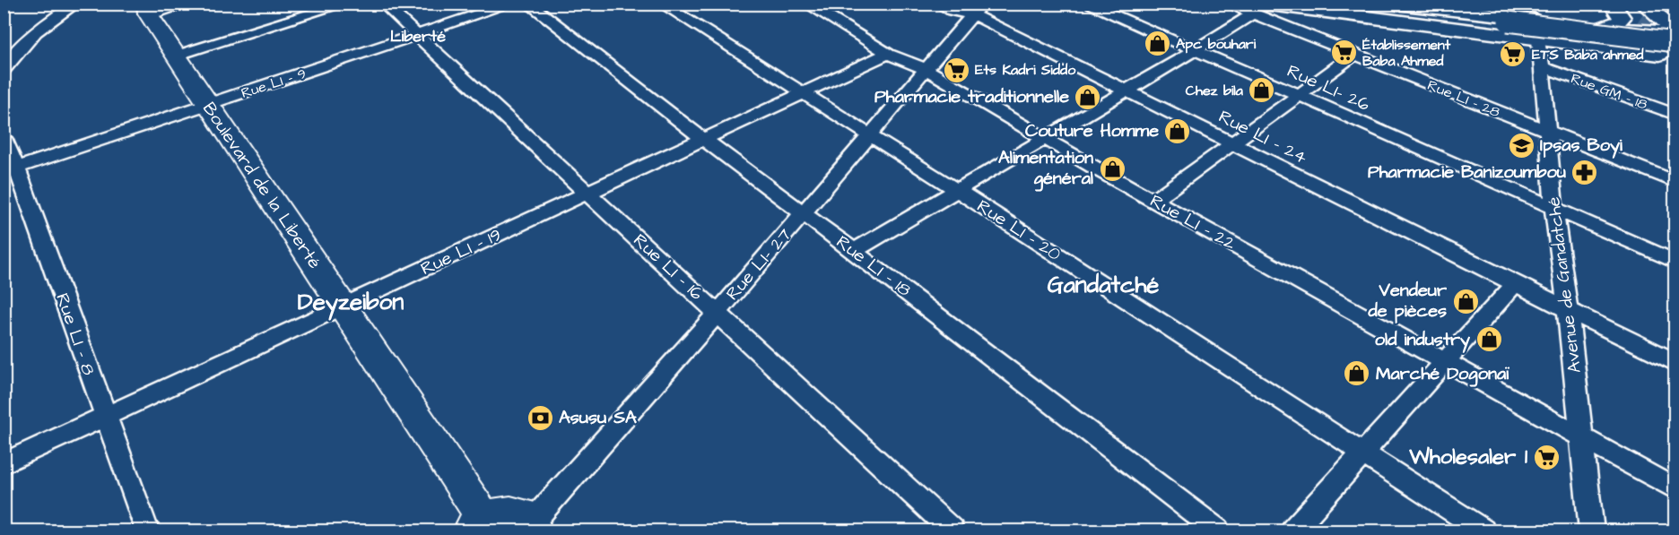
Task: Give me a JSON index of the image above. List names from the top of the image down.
{
  "streets": {
    "highway": ["Boulevard de la Liberté"],
    "street": [
      "Rue LI - 9",
      "Rue LI- 26",
      "Rue GM - 18",
      "Rue LI - 28",
      "Rue LI - 24",
      "Rue LI - 22",
      "Rue LI - 20",
      "Rue LI - 19",
      "Rue LI- 27",
      "Rue LI - 18",
      "Rue LI - 16",
      "Avenue de Gandatché",
      "Rue LI - 8"
    ]
  },
  "crossings": [
    ["Rue LI - 9", "Boulevard de la Liberté"],
    ["Rue LI - 9", "Rue LI - 16"],
    ["Rue LI - 9", "Rue LI - 8"],
    ["Rue LI- 26", "Avenue de Gandatché"],
    ["Rue GM - 18", "Avenue de Gandatché"],
    ["Rue LI - 28", "Avenue de Gandatché"],
    ["Rue LI - 24", "Rue LI- 27"],
    ["Rue LI - 24", "Avenue de Gandatché"],
    ["Boulevard de la Liberté", "Rue LI - 19"],
    ["Rue LI - 22", "Rue LI - 19"],
    ["Rue LI - 22", "Rue LI- 27"],
    ["Rue LI - 22", "Avenue de Gandatché"],
    ["Rue LI - 20", "Rue LI - 19"],
    ["Rue LI - 20", "Rue LI- 27"],
    ["Rue LI - 19", "Rue LI - 18"],
    ["Rue LI - 19", "Rue LI - 16"],
    ["Rue LI - 19", "Rue LI - 8"],
    ["Rue LI- 27", "Rue LI - 18"],
    ["Rue LI- 27", "Rue LI - 16"]
  ],
  "districts": ["Liberté", "Gandatché", "Deyzeibon"],
  "places": {
    "shop": [
      "Apc bouhari",
      "Chez bila",
      "Pharmacie traditionnelle",
      "Couture Homme",
      "Alimentation général",
      "Vendeur de pièces",
      "old industry",
      "Marché Dogonaï"
    ],
    "supermarket": [
      "Établissement Baba Ahmed",
      "ETS Baba ahmed",
      "Ets Kadri Siddo",
      "Wholesaler 1"
    ],
    "school or university": ["Ipsas Boyi"],
    "pharmacy": ["Pharmacie Banizoumbou"],
    "bank": ["Asusu SA"]
  }
}
